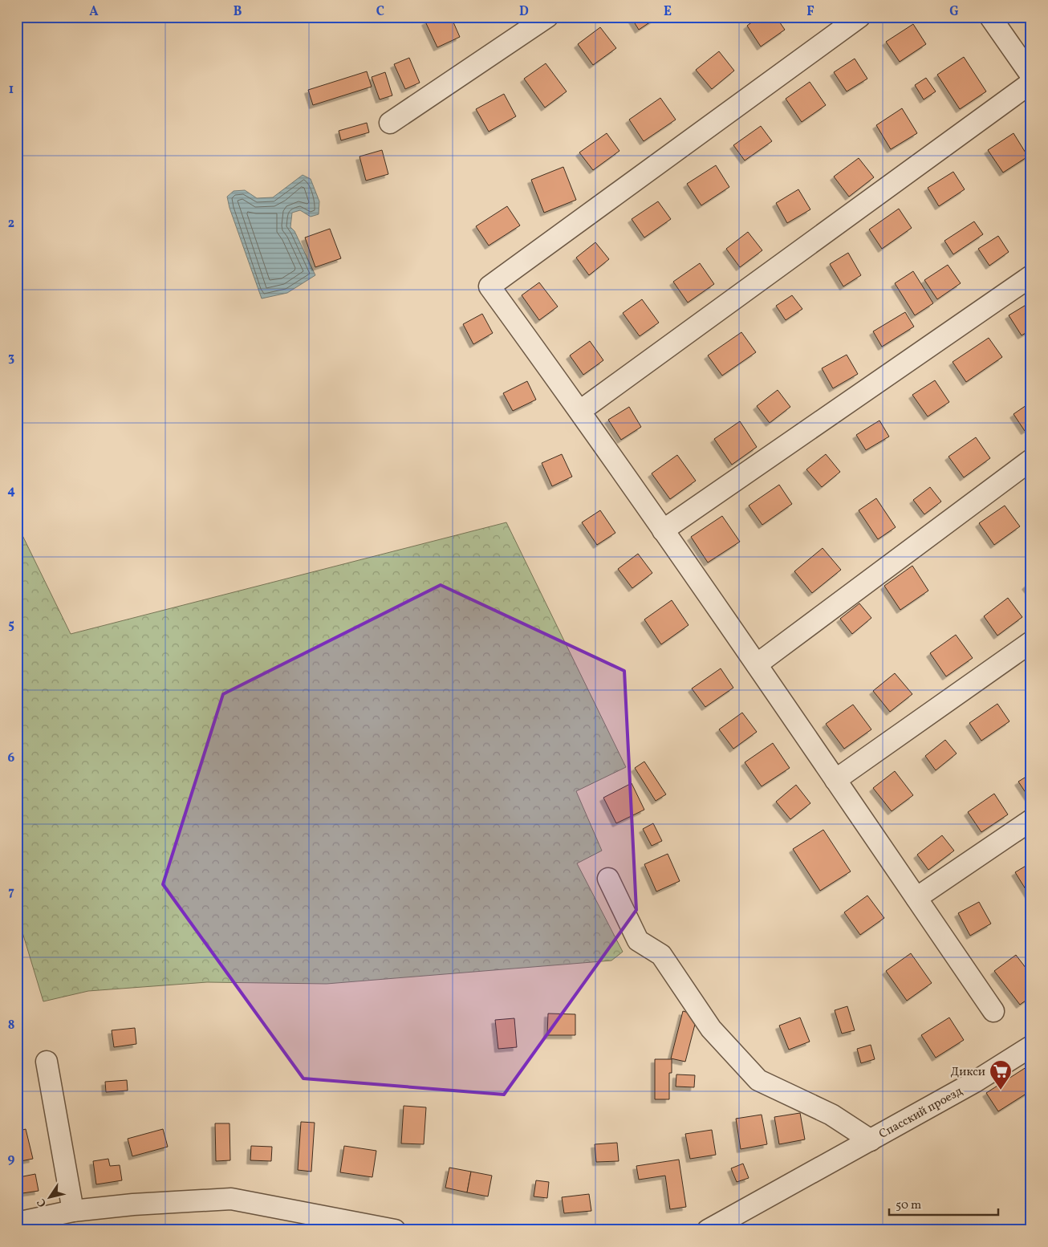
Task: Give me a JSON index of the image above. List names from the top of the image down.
{
  "streets": {
    "street": ["Спасский проезд"]
  },
  "places": {
    "supermarket": ["Дикси"]
  },
  "scale_bar": "50 m",
  "north": "bottom left",
  "grid": {
    "columns": [
      "A",
      "B",
      "C",
      "D",
      "E",
      "F",
      "G"
    ],
    "rows": [
      "1",
      "2",
      "3",
      "4",
      "5",
      "6",
      "7",
      "8",
      "9"
    ]
  }
}
